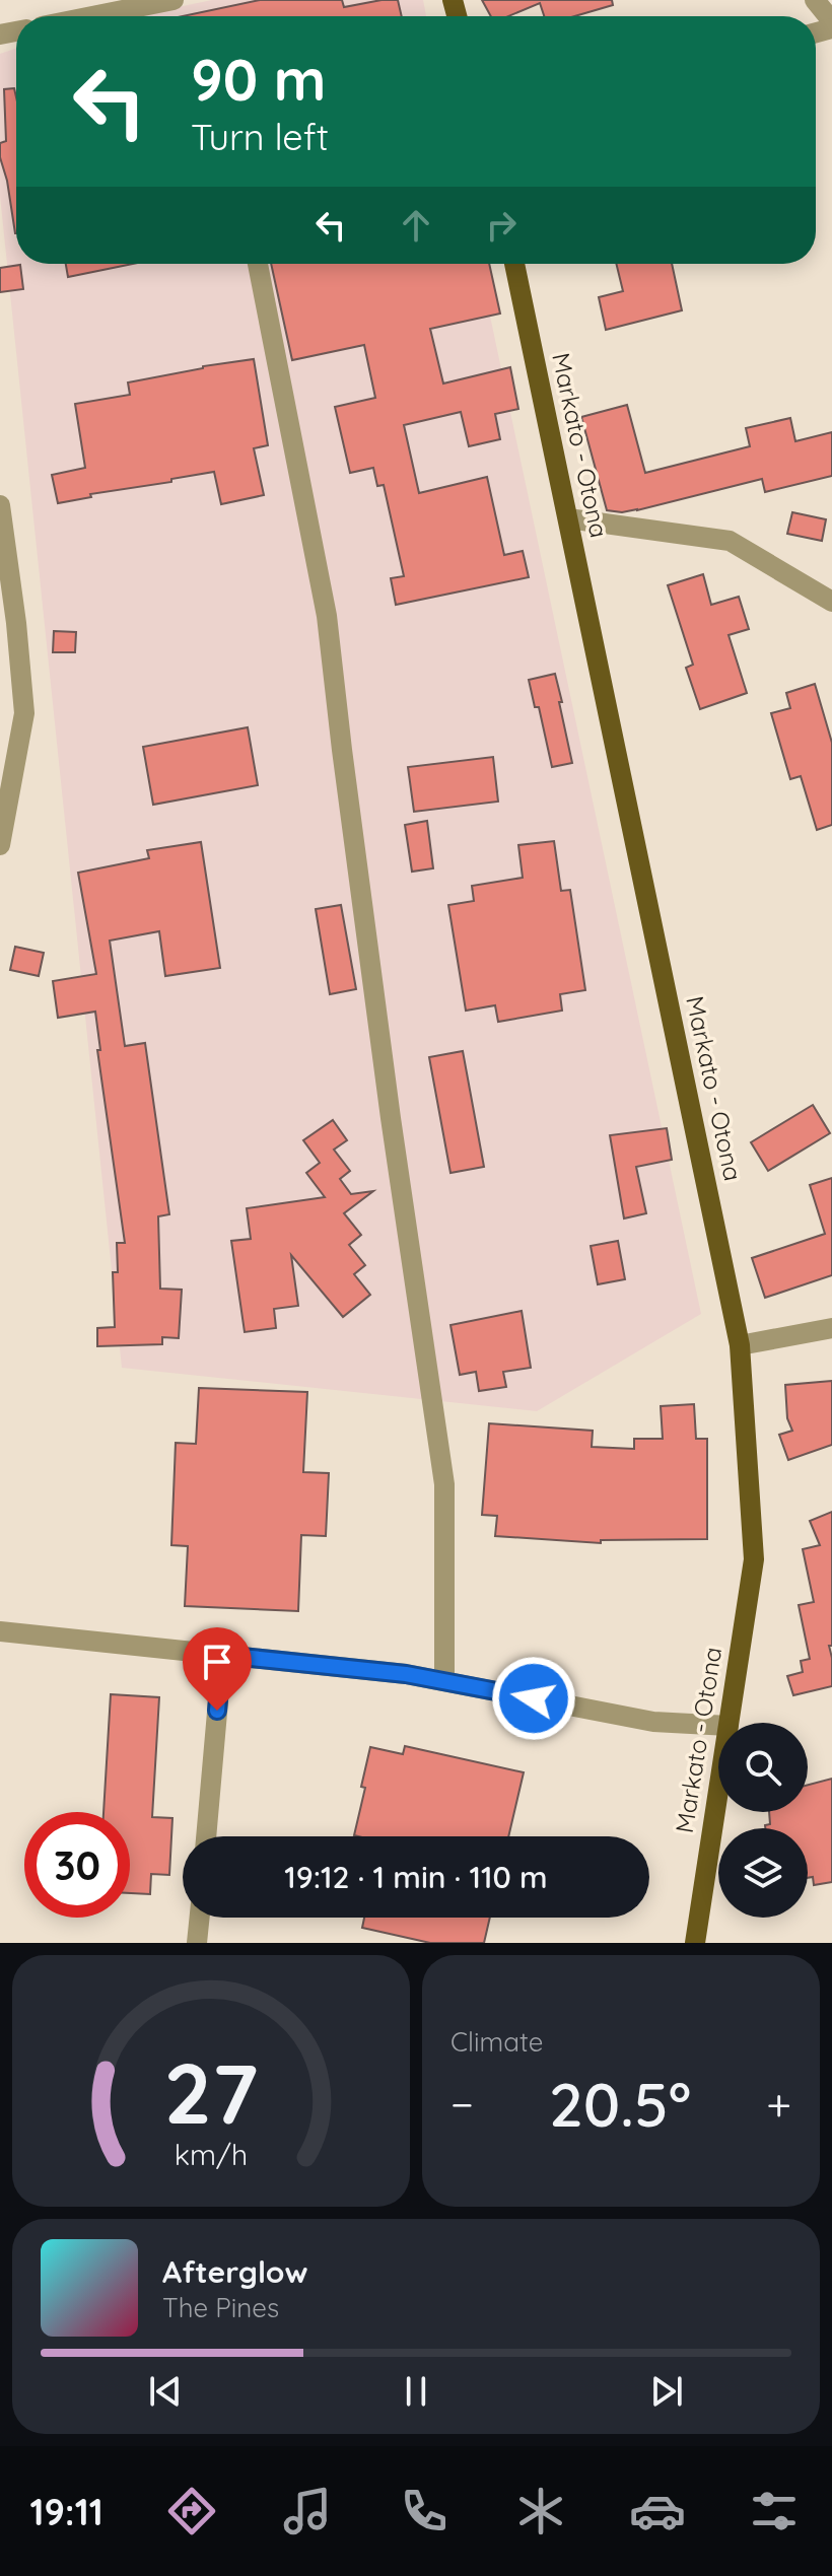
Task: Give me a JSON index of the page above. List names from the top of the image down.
{
  "streets": {
    "main road": ["Markato - Otona"]
  },
  "page": {
    "turn": ["90 m", "Turn left"],
    "limit": "30",
    "trip": "19:12 · 1 min · 110 m",
    "tile": "Climate",
    "heat": ["−", "20.5°", "+"],
    "song": ["Afterglow", "The Pines"],
    "tabs": "19:11",
    "gauge": ["27", "km/h"]
  }
}
